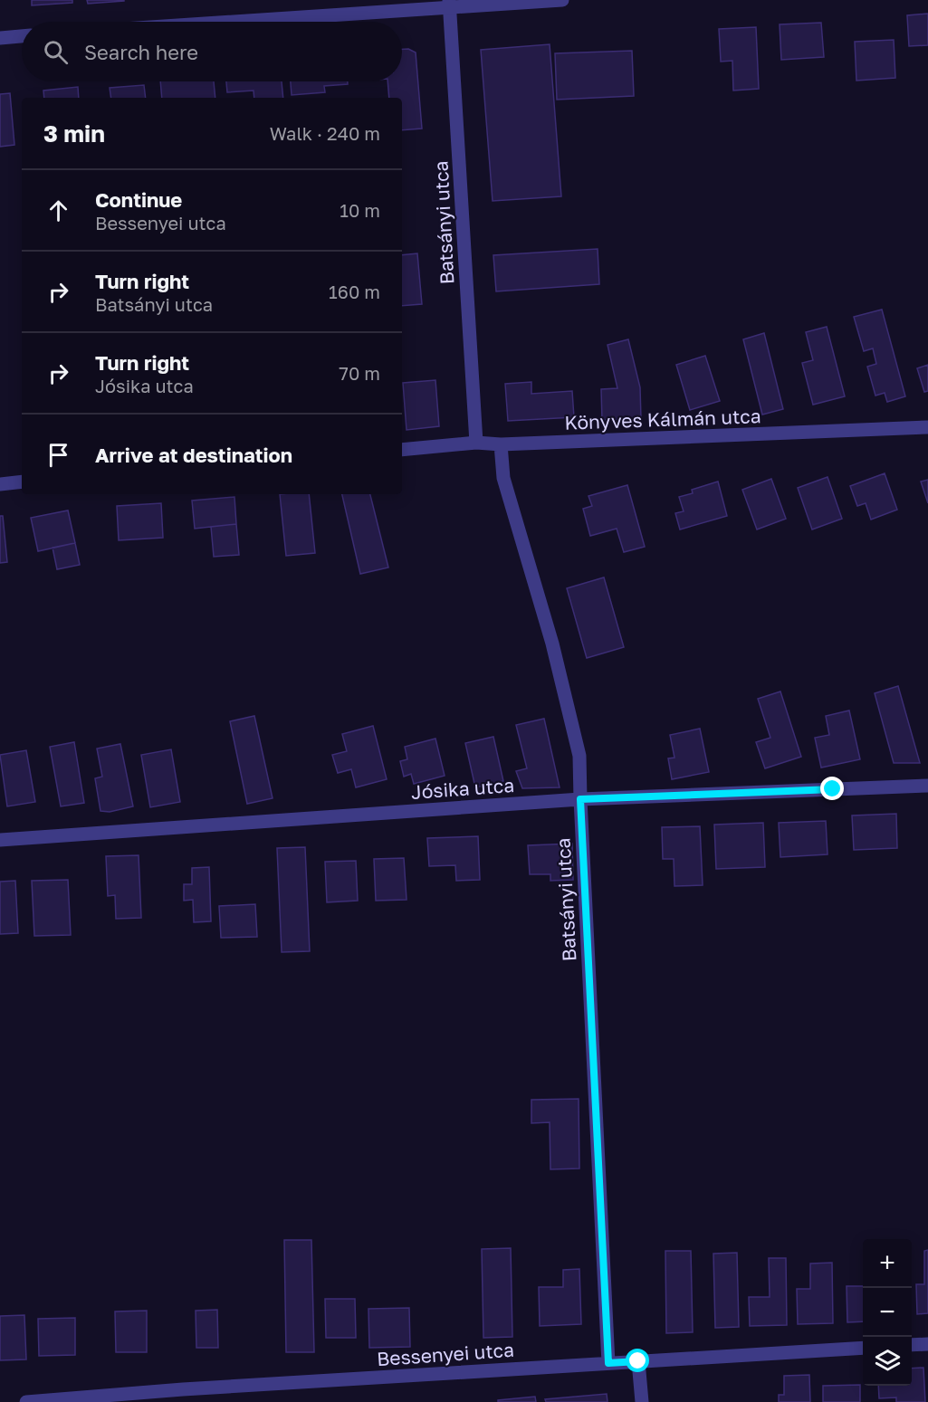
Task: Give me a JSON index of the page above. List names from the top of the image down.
{
  "streets": {
    "street": [
      "Batsányi utca",
      "Könyves Kálmán utca",
      "Jósika utca",
      "Bessenyei utca"
    ]
  },
  "crossings": [
    ["Batsányi utca", "Könyves Kálmán utca"],
    ["Batsányi utca", "Jósika utca"],
    ["Batsányi utca", "Bessenyei utca"]
  ],
  "page": {
    "search": "Search here",
    "heading": ["3 min", "Walk · 240 m"],
    "list": [
      ["Continue", "Bessenyei utca", "10 m"],
      ["Turn right", "Batsányi utca", "160 m"],
      ["Turn right", "Jósika utca", "70 m"],
      "Arrive at destination"
    ],
    "map_buttons": ["+", "−"]
  }
}
